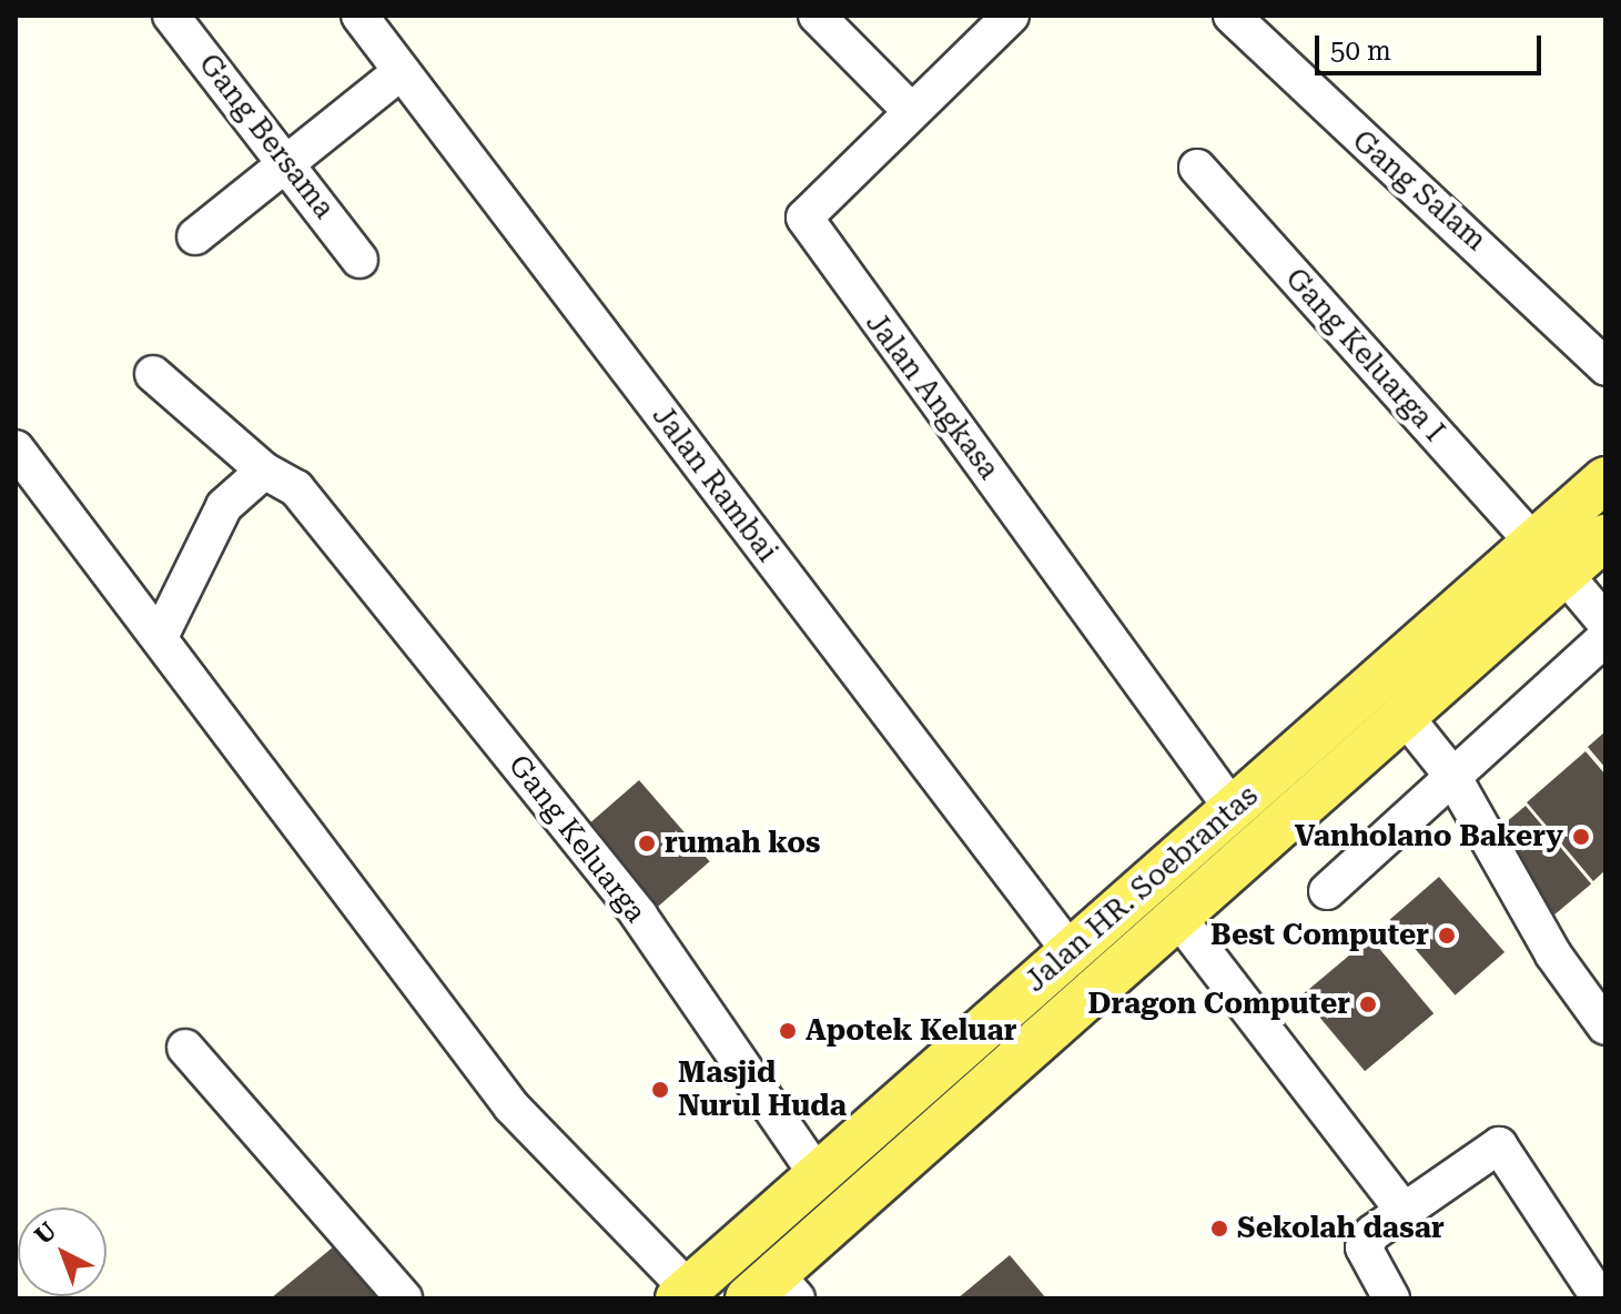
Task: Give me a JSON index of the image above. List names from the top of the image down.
{
  "streets": {
    "main road": ["Jalan HR. Soebrantas"],
    "street": [
      "Gang Bersama",
      "Gang Salam",
      "Gang Keluarga I",
      "Jalan Angkasa",
      "Jalan Rambai",
      "Gang Keluarga"
    ]
  },
  "crossings": [
    ["Gang Keluarga I", "Jalan HR. Soebrantas"],
    ["Jalan Angkasa", "Jalan HR. Soebrantas"],
    ["Jalan Rambai", "Jalan HR. Soebrantas"],
    ["Gang Keluarga", "Jalan HR. Soebrantas"]
  ],
  "places": [
    "Vanholano Bakery",
    "rumah kos",
    "Best Computer",
    "Dragon Computer",
    "Apotek Keluar",
    "Masjid Nurul Huda",
    "Sekolah dasar"
  ],
  "scale_bar": "50 m",
  "north": "top left"
}
